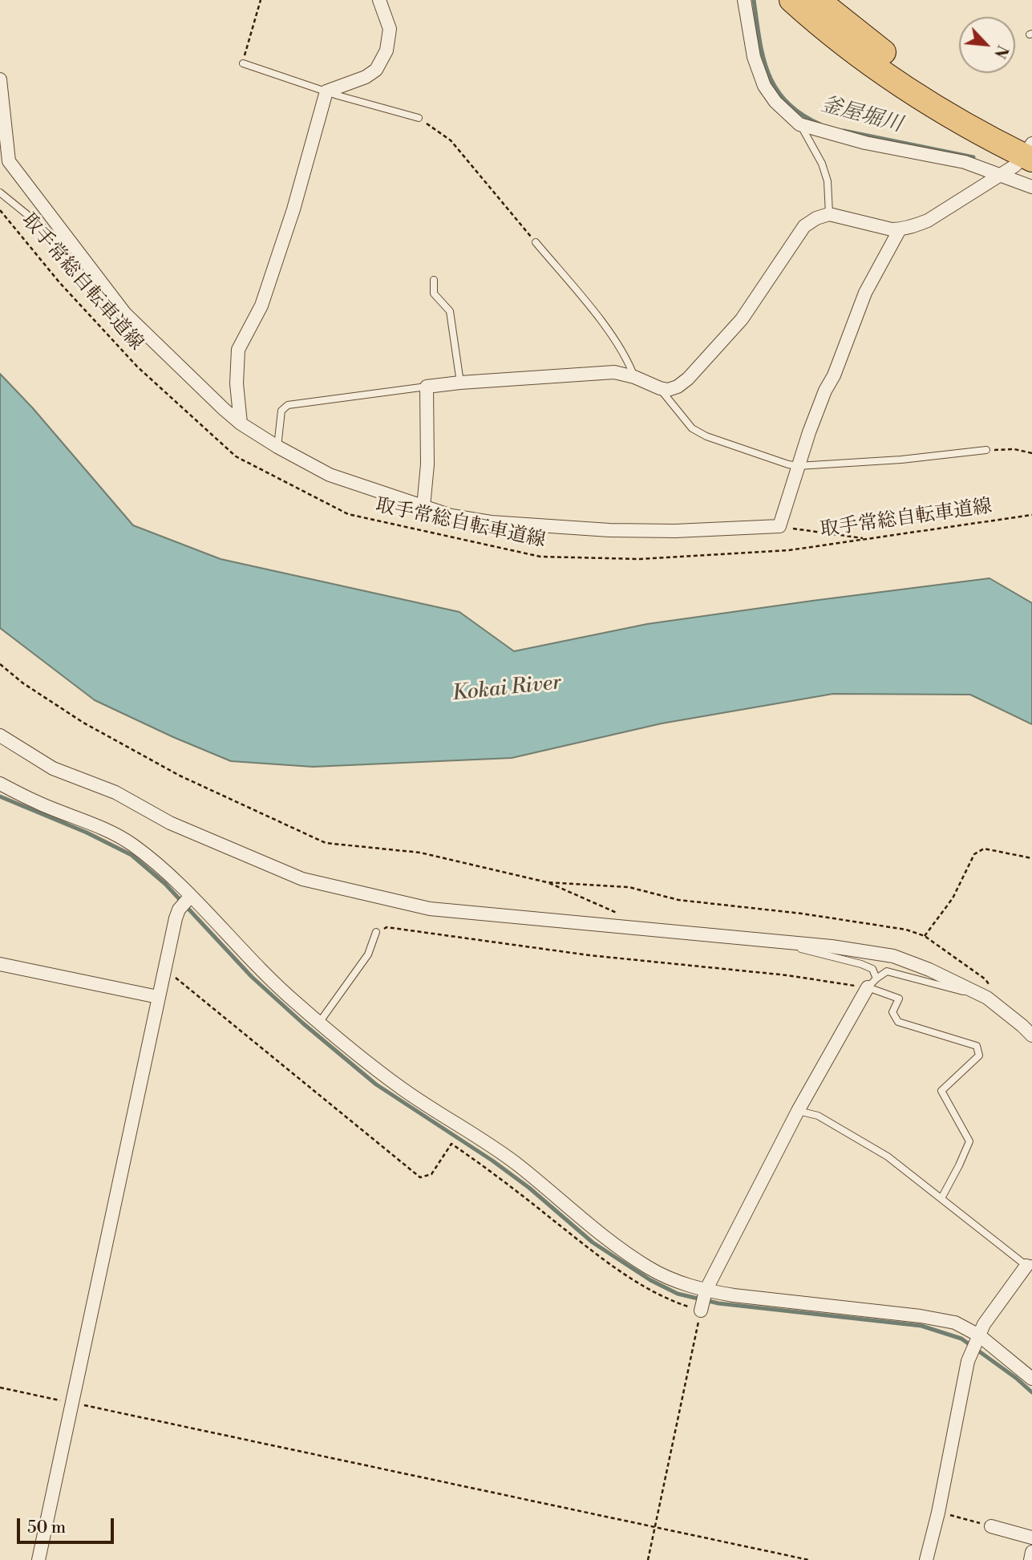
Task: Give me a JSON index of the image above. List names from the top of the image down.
{
  "streets": {
    "path": ["取手常総自転車道線"]
  },
  "water": ["釜屋堀川", "Kokai River"],
  "scale_bar": "50 m",
  "north": "bottom right"
}
